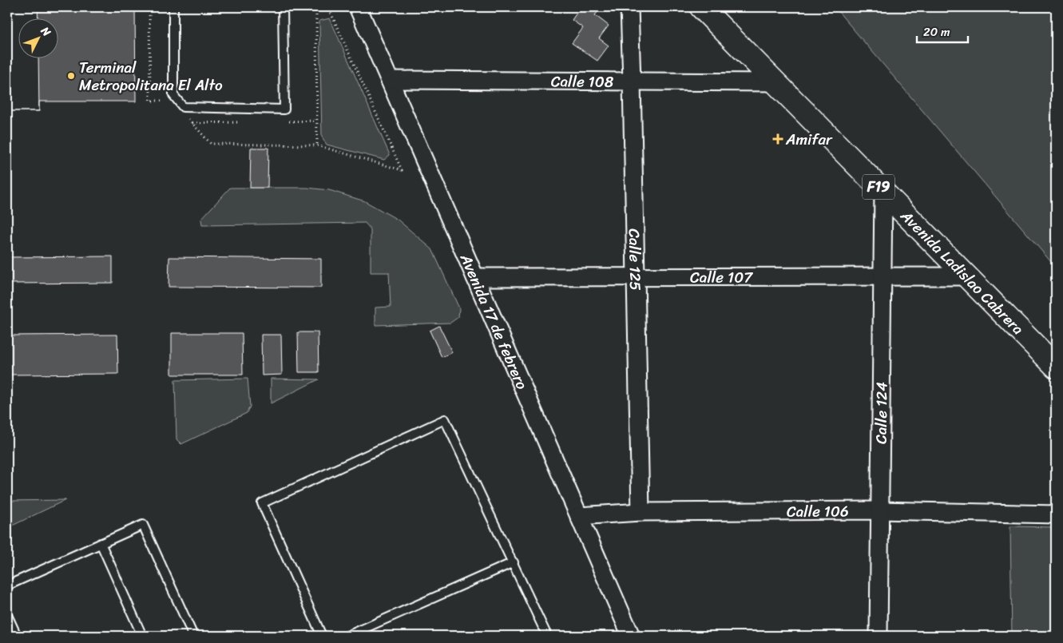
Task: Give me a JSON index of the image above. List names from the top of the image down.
{
  "streets": {
    "highway": ["F19", "Avenida Ladislao Cabrera"],
    "street": [
      "Calle 108",
      "Calle 125",
      "Calle 107",
      "Avenida 17 de febrero",
      "Calle 124",
      "Calle 106"
    ]
  },
  "crossings": [
    ["Calle 108", "Calle 125"],
    ["Calle 108", "Avenida Ladislao Cabrera"],
    ["Calle 108", "Avenida 17 de febrero"],
    ["Calle 125", "Calle 107"],
    ["Calle 125", "Calle 106"],
    ["Avenida Ladislao Cabrera", "Calle 107"],
    ["Avenida Ladislao Cabrera", "Calle 124"],
    ["Calle 107", "Avenida 17 de febrero"],
    ["Calle 107", "Calle 124"],
    ["Avenida 17 de febrero", "Calle 106"],
    ["Calle 124", "Calle 106"]
  ],
  "places": {
    "other": ["Terminal Metropolitana El Alto"],
    "health": ["Amifar"]
  },
  "scale_bar": "20 m",
  "north": "top right"
}
